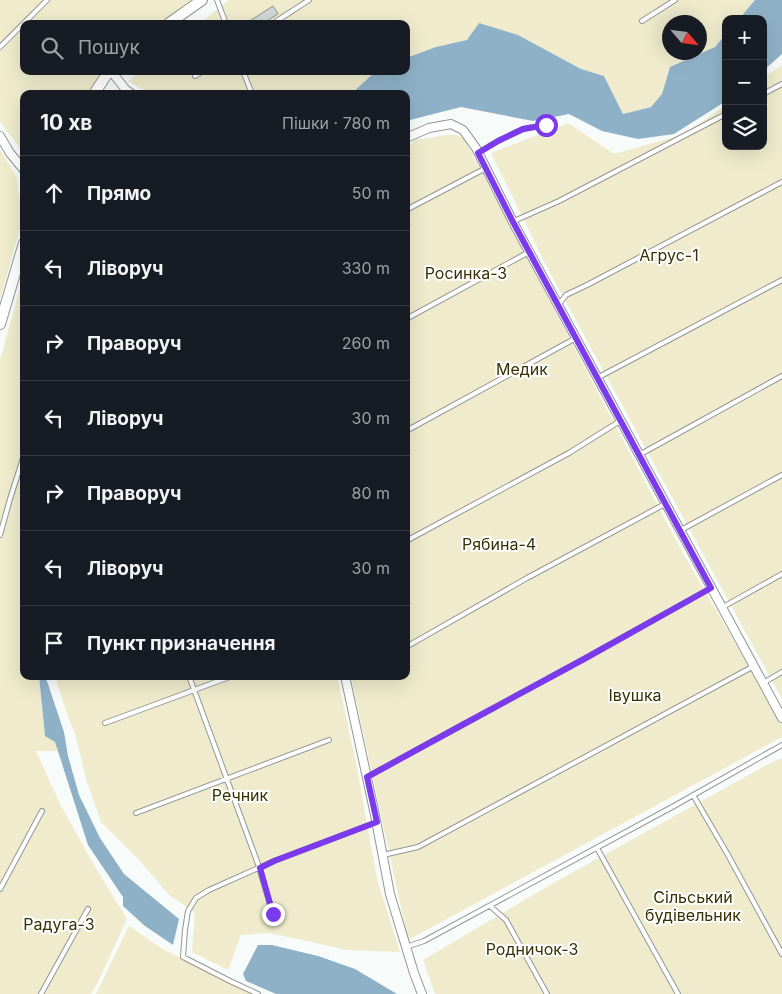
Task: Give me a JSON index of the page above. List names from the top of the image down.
{
  "parks": [
    "Агрус-1",
    "Росинка-3",
    "Медик",
    "Рябина-4",
    "Івушка",
    "Речник",
    "Сільський будівельник",
    "Радуга-3",
    "Родничок-3"
  ],
  "north": "bottom right",
  "page": {
    "map_buttons": ["+", "−"],
    "search": "Пошук",
    "heading": ["10 хв", "Пішки · 780 m"],
    "list": [
      ["Прямо", "50 m"],
      ["Ліворуч", "330 m"],
      ["Праворуч", "260 m"],
      ["Ліворуч", "30 m"],
      ["Праворуч", "80 m"],
      ["Ліворуч", "30 m"],
      "Пункт призначення"
    ]
  }
}
